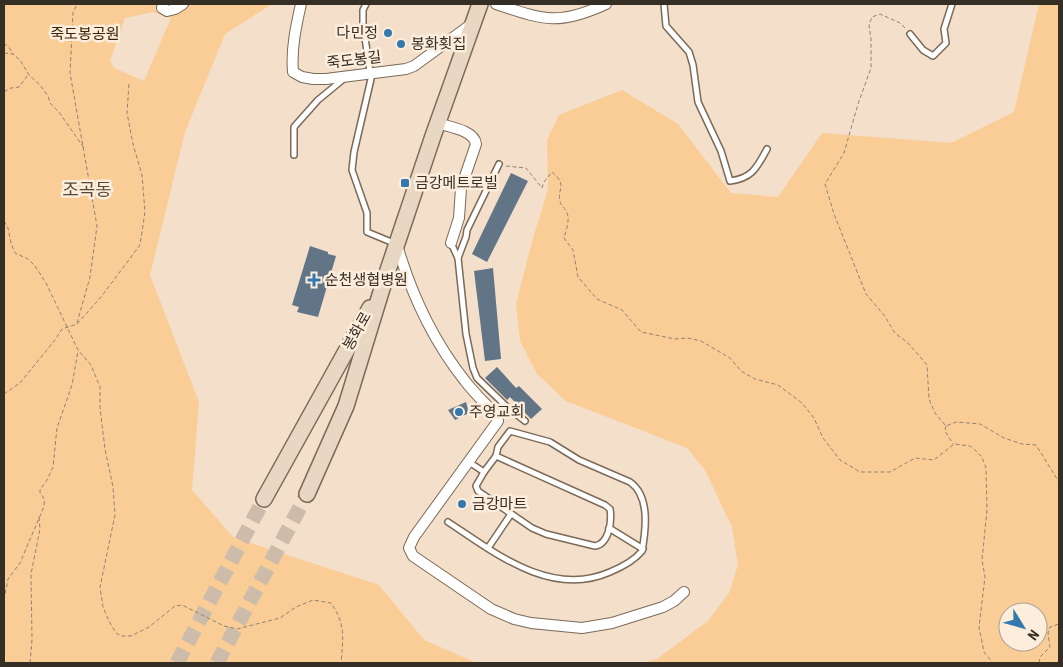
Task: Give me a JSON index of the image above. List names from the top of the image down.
{
  "streets": {
    "main road": ["봉화로"],
    "street": ["죽도봉길"]
  },
  "districts": ["조곡동"],
  "parks": ["죽도봉공원"],
  "places": {
    "other": [
      "다민정",
      "봉화횟집",
      "주영교회",
      "금강마트"
    ],
    "transit": ["금강메트로빌"],
    "health": ["순천생협병원"]
  },
  "north": "bottom right"
}
